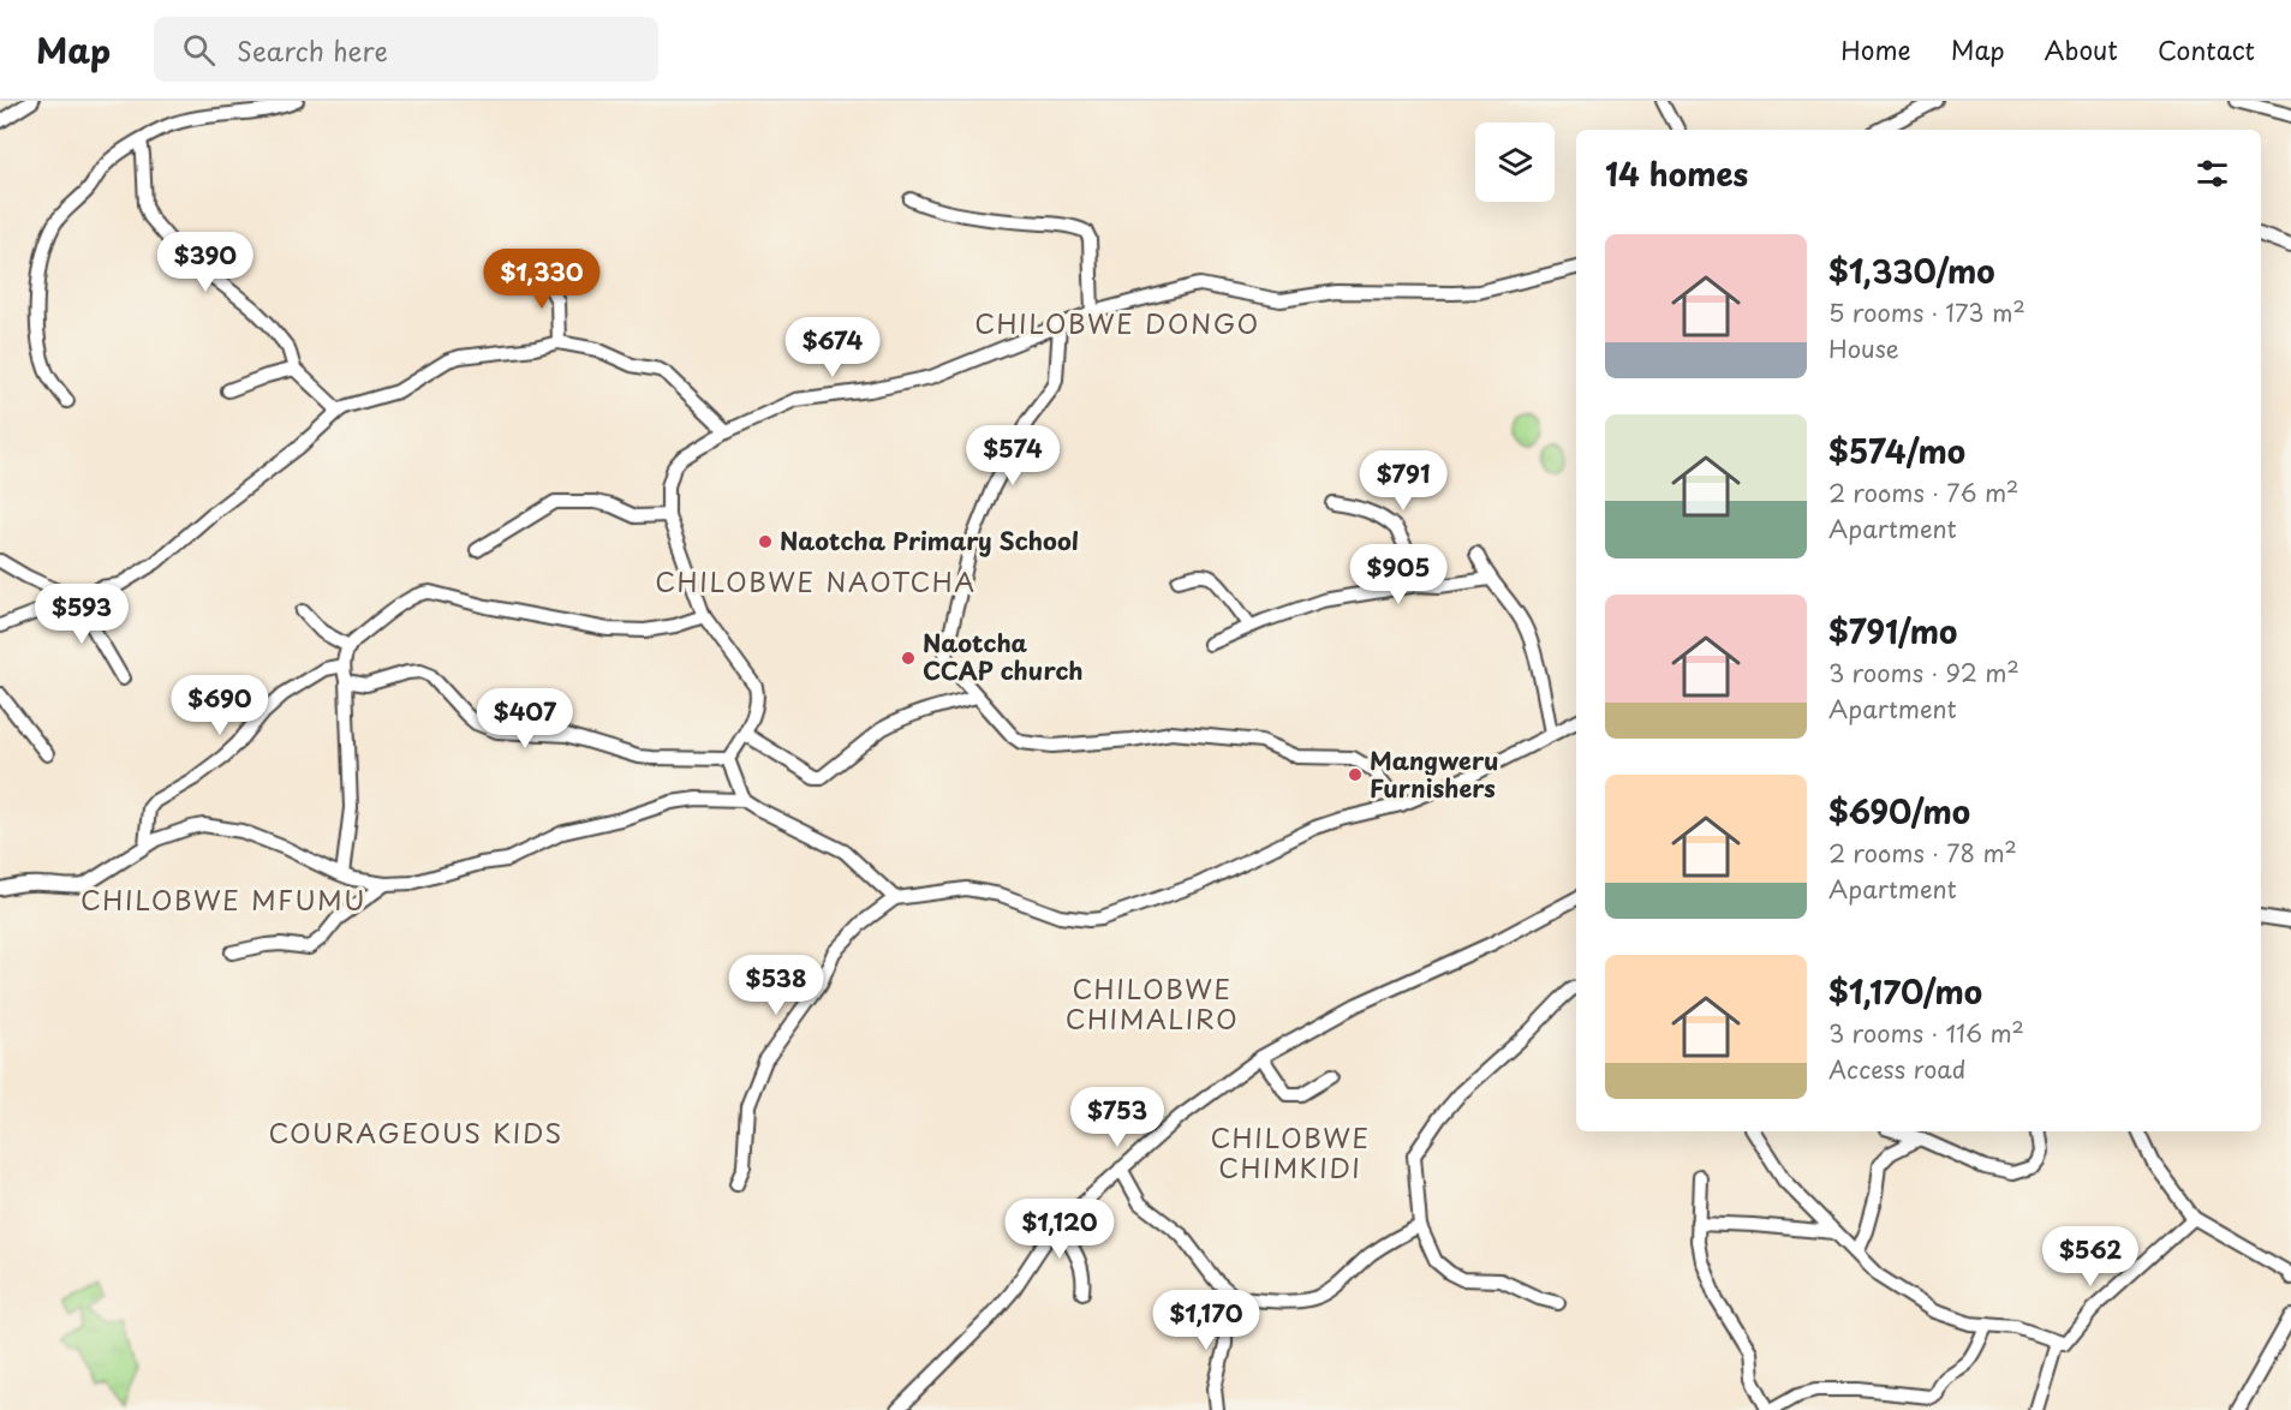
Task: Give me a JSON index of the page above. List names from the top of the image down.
{
  "districts": [
    "CHILOBWE DONGO",
    "CHILOBWE NAOTCHA",
    "CHILOBWE MFUMU",
    "CHILOBWE CHIMALIRO",
    "COURAGEOUS KIDS",
    "CHILOBWE CHIMKIDI"
  ],
  "places": ["Naotcha Primary School", "Naotcha CCAP church", "Mangweru Furnishers"],
  "page": {
    "header": "Map",
    "search": "Search here",
    "nav": [
      "Home",
      "Map",
      "About",
      "Contact"
    ],
    "heading": "14 homes",
    "list": [
      {
        "name": "$1,330/mo",
        "note": "5 rooms · 173 m² · House"
      },
      {
        "name": "$574/mo",
        "note": "2 rooms · 76 m² · Apartment"
      },
      {
        "name": "$791/mo",
        "note": "3 rooms · 92 m² · Apartment"
      },
      {
        "name": "$690/mo",
        "note": "2 rooms · 78 m² · Apartment"
      },
      {
        "name": "$1,170/mo",
        "note": "3 rooms · 116 m² · Access road"
      }
    ],
    "price": [
      "$390",
      "$1,330",
      "$674",
      "$574",
      "$791",
      "$905",
      "$593",
      "$690",
      "$407",
      "$538",
      "$753",
      "$1,120",
      "$562",
      "$1,170"
    ]
  }
}
